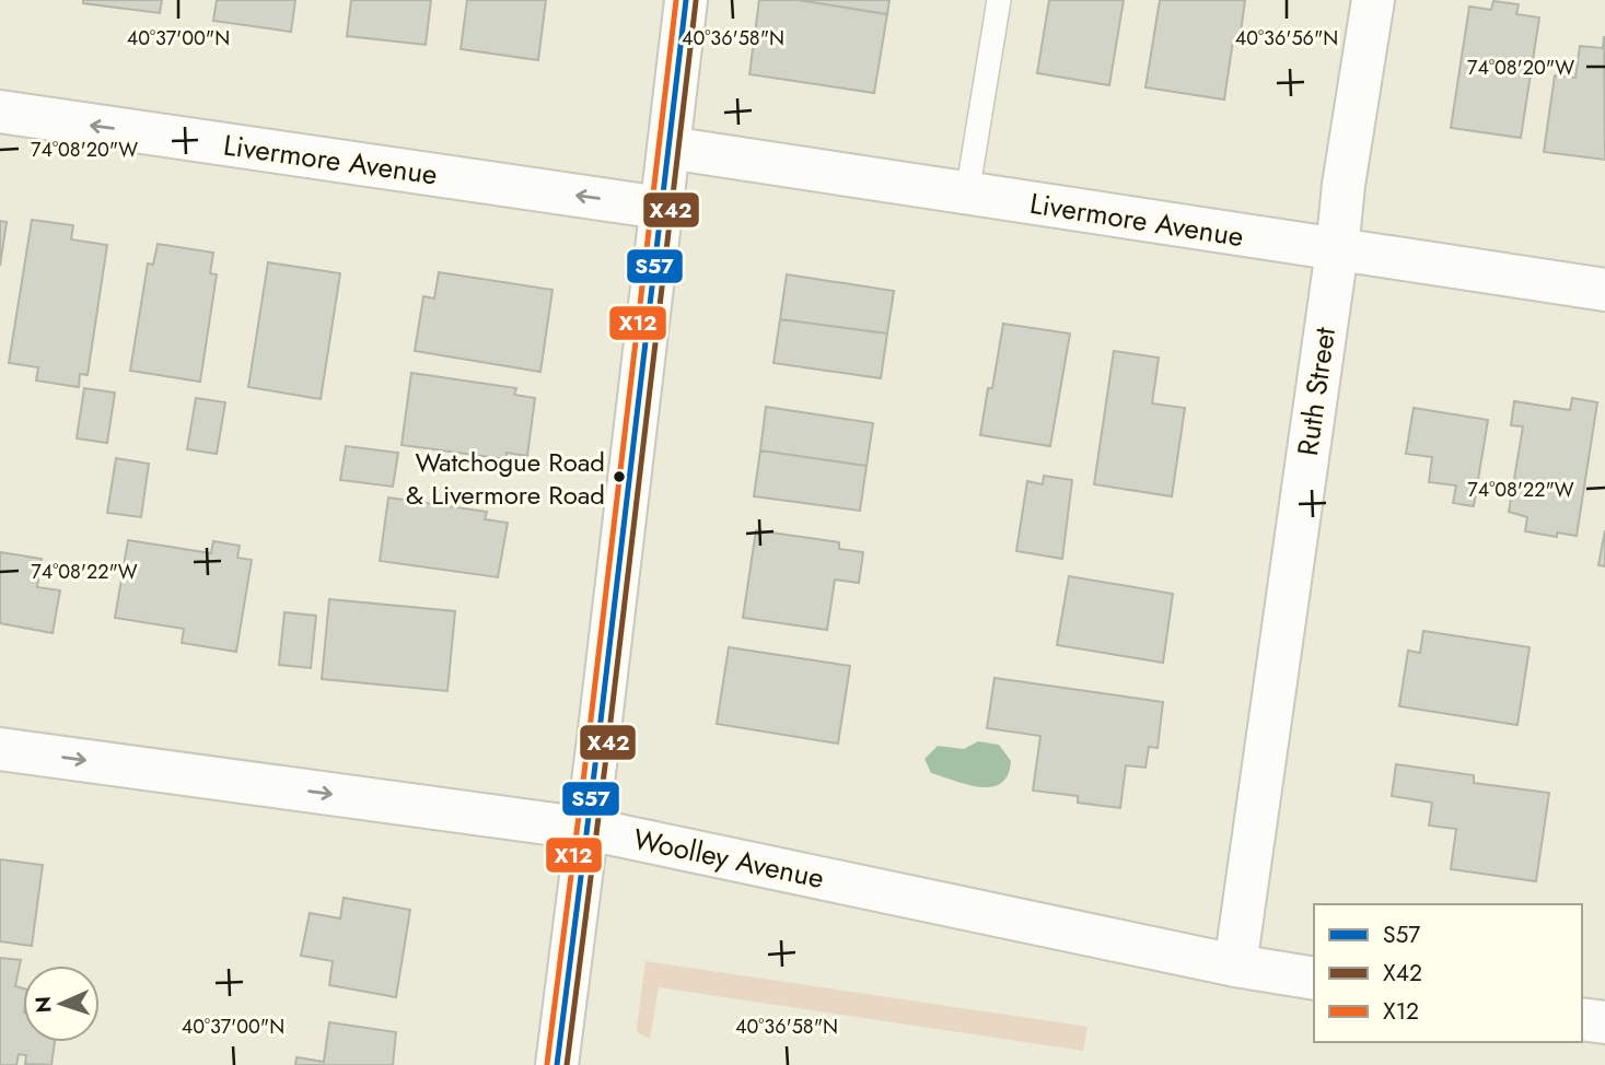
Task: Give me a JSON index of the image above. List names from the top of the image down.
{
  "streets": {
    "street": ["Livermore Avenue", "Ruth Street", "Woolley Avenue"]
  },
  "crossings": [
    ["Livermore Avenue", "Ruth Street"],
    ["Ruth Street", "Woolley Avenue"]
  ],
  "one_way": ["Livermore Avenue", "Woolley Avenue"],
  "places": ["Watchogue Road & Livermore Road"],
  "lines": ["transit line S57", "transit line X12", "transit line X42"],
  "legend": ["S57", "X42", "X12"],
  "north": "left",
  "coordinates": [
    "40°37'00\"N",
    "40°36'58\"N",
    "40°36'56\"N",
    "74°08'20\"W",
    "74°08'22\"W"
  ]
}
